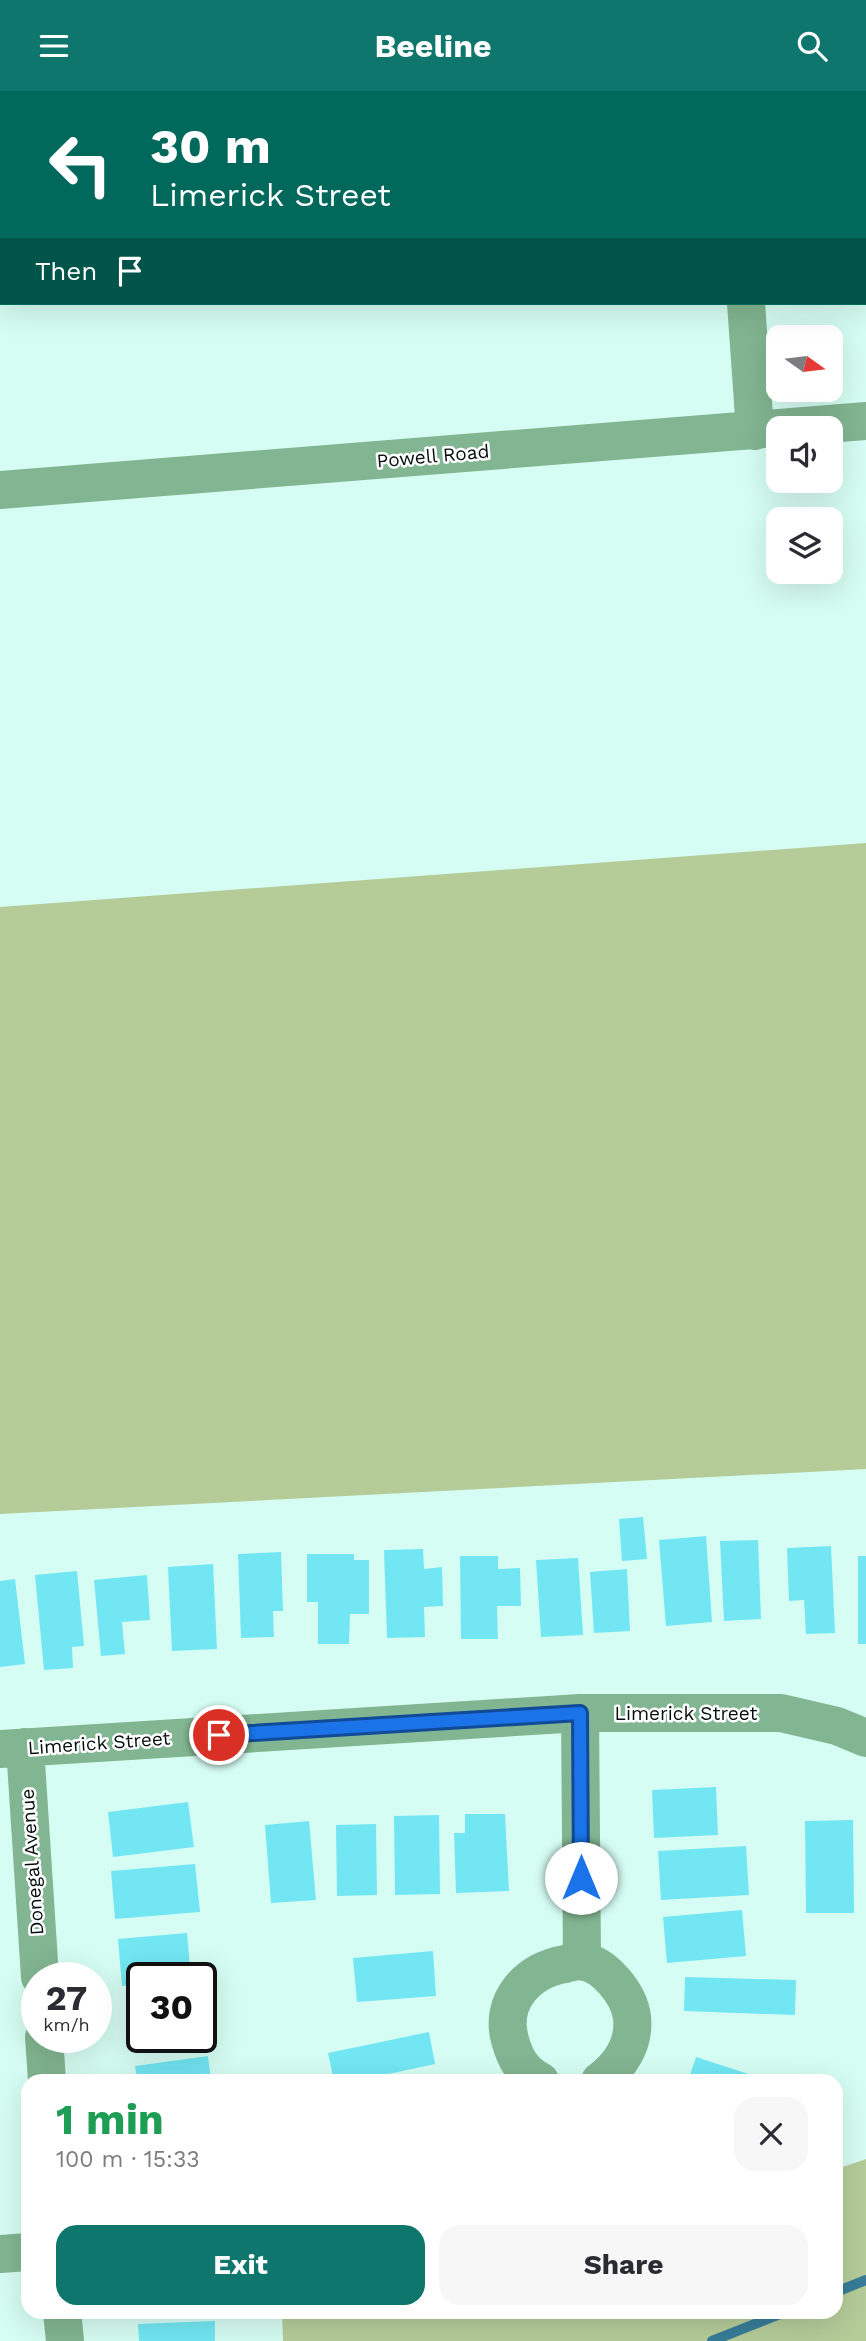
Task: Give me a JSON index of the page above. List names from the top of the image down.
{
  "streets": {
    "street": ["Powell Road", "Limerick Street", "Donegal Avenue"]
  },
  "crossings": [
    ["Limerick Street", "Donegal Avenue"]
  ],
  "north": "right",
  "page": {
    "header": "Beeline",
    "turn": ["30 m", "Limerick Street"],
    "then": "Then",
    "speed": "27 km/h",
    "limit": "30",
    "heading": ["1 min", "100 m · 15:33"],
    "buttons": ["Exit", "Share"]
  }
}
